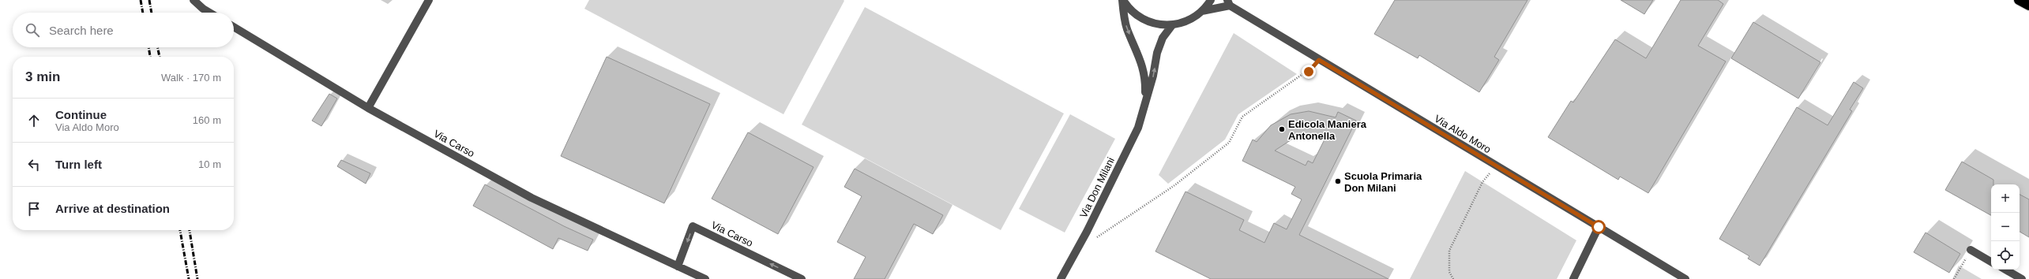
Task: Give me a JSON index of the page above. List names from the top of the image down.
{
  "streets": {
    "street": ["Via Aldo Moro", "Via Carso", "Via Don Milani"]
  },
  "places": ["Edicola Maniera Antonella", "Scuola Primaria Don Milani"],
  "page": {
    "search": "Search here",
    "heading": ["3 min", "Walk · 170 m"],
    "list": [
      ["Continue", "Via Aldo Moro", "160 m"],
      ["Turn left", "10 m"],
      "Arrive at destination"
    ],
    "map_buttons": ["+", "−"]
  }
}
